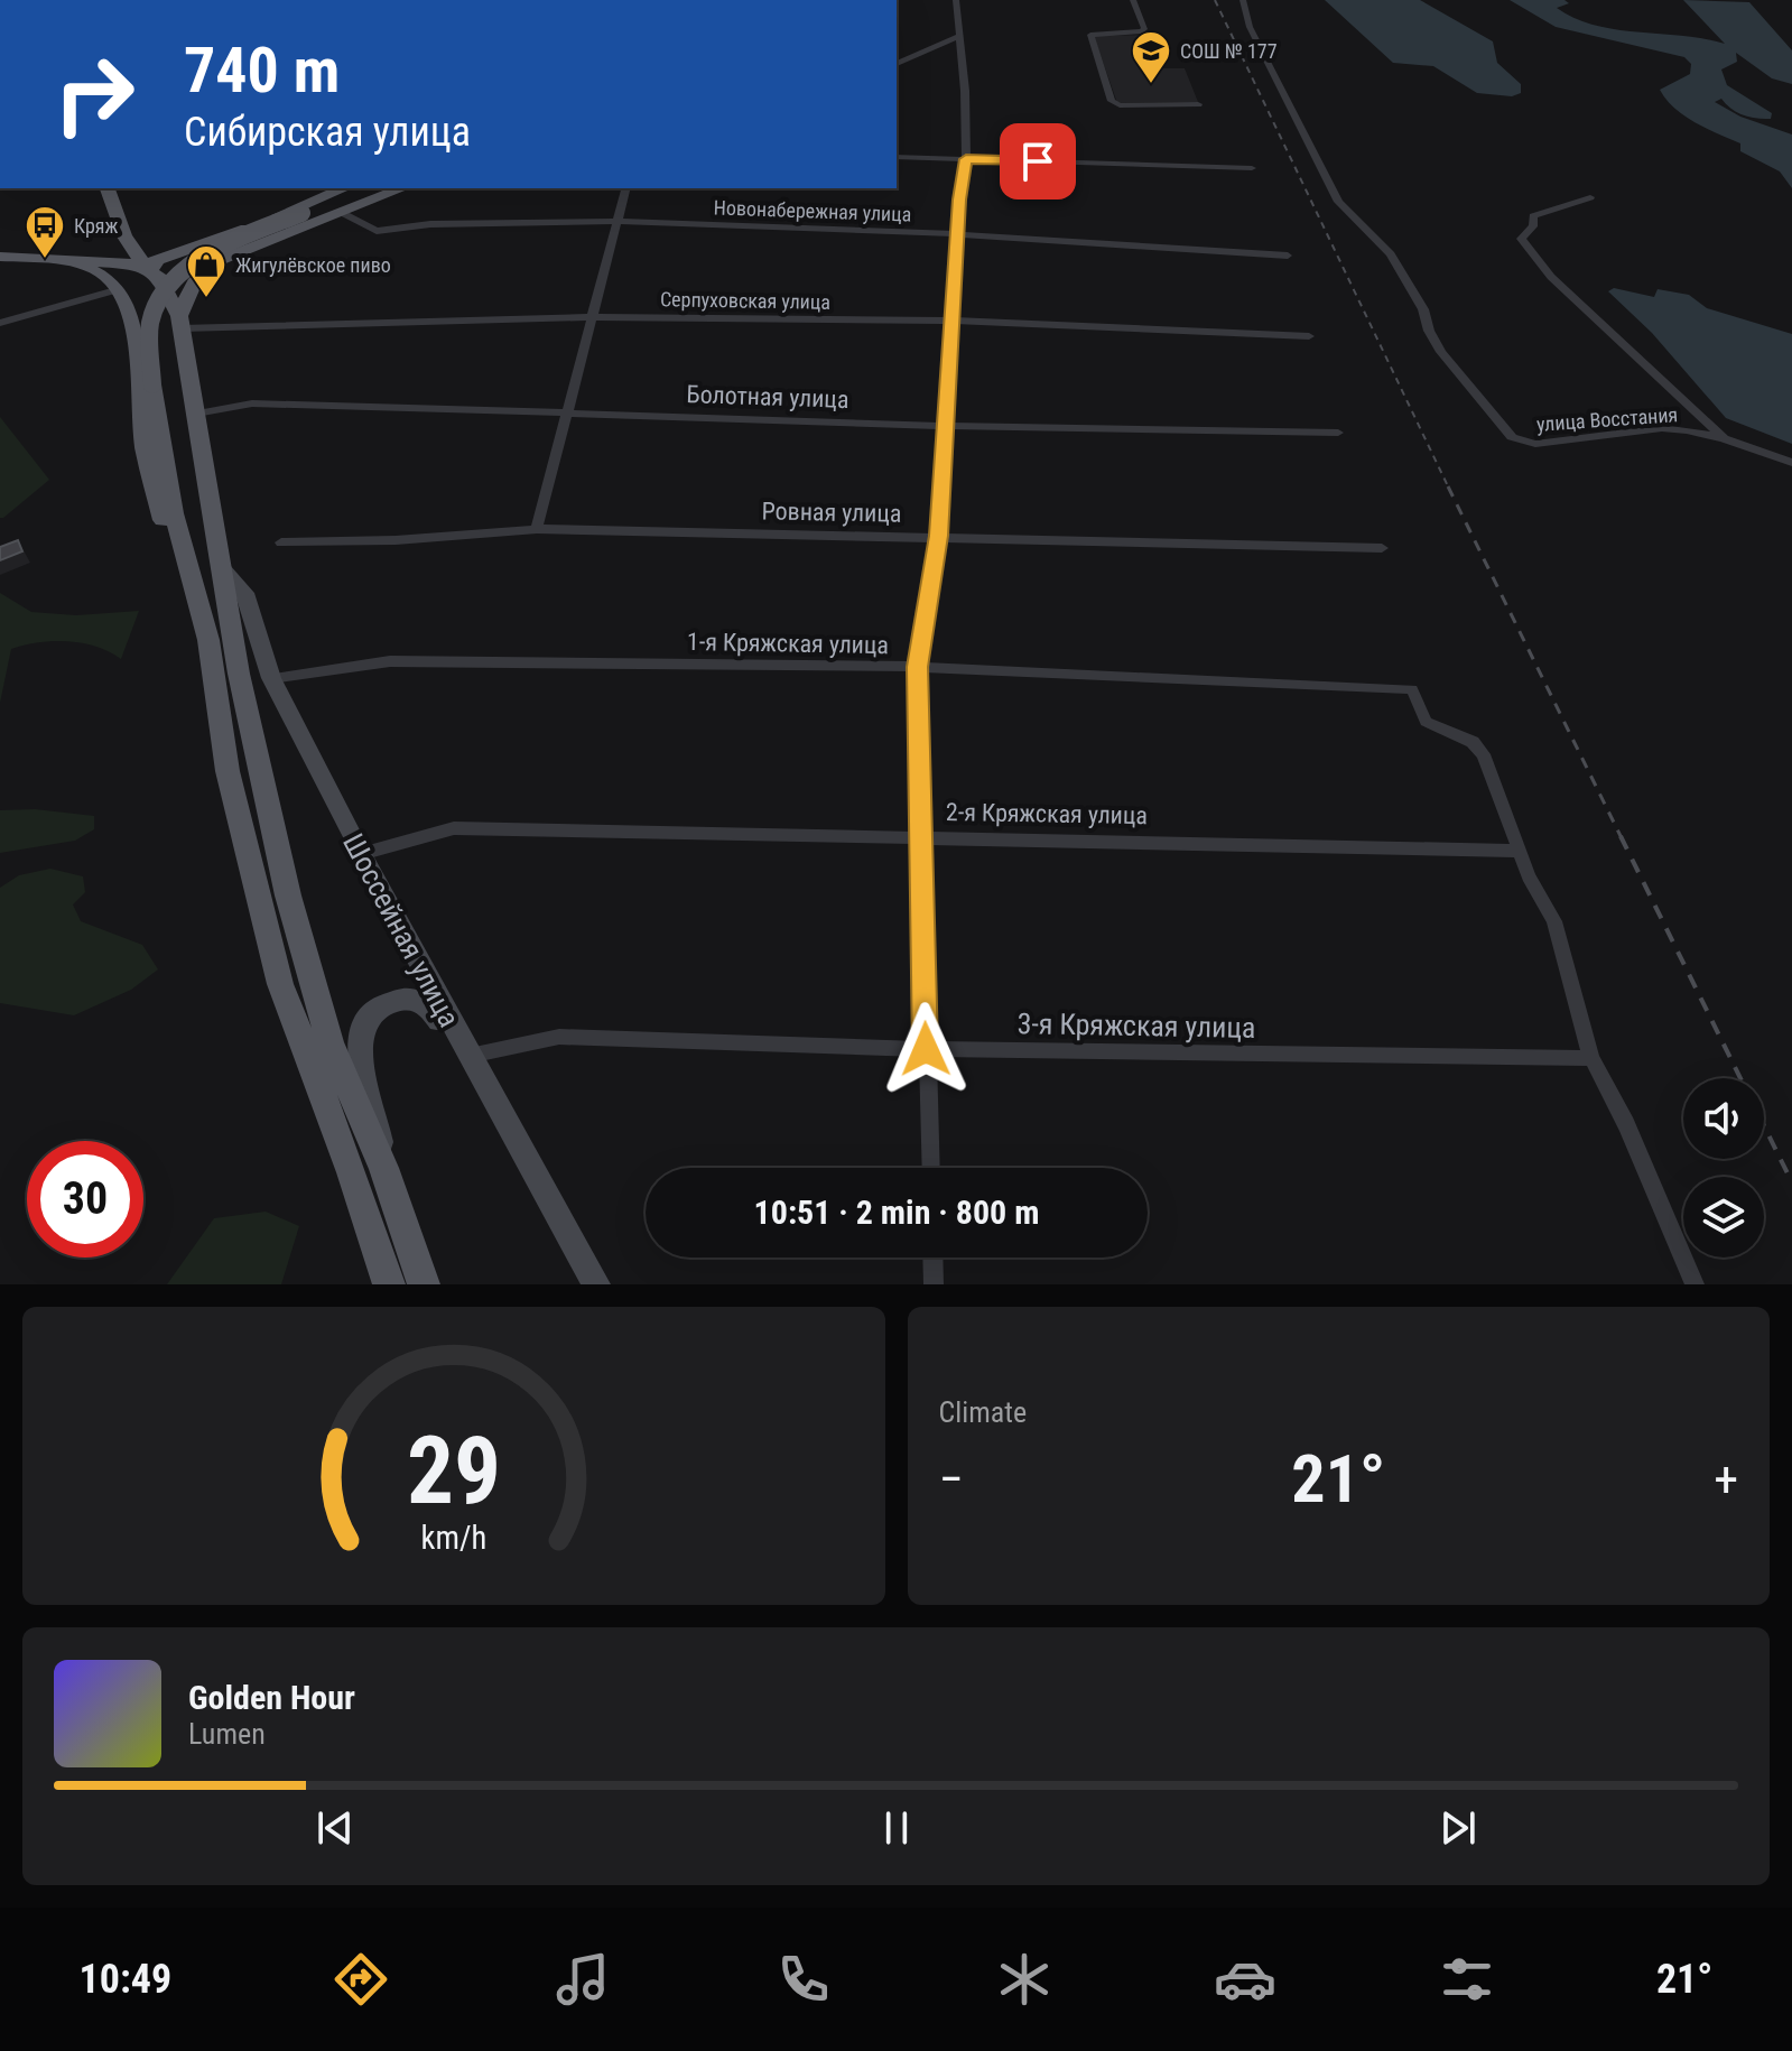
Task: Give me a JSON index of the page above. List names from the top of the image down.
{
  "streets": {
    "main road": ["Шоссейная улица"],
    "street": [
      "Новонабережная улица",
      "Серпуховская улица",
      "Болотная улица",
      "улица Восстания",
      "Ровная улица",
      "1-я Кряжская улица",
      "2-я Кряжская улица",
      "3-я Кряжская улица"
    ]
  },
  "crossings": [
    ["Серпуховская улица", "Шоссейная улица"],
    ["Болотная улица", "Шоссейная улица"],
    ["1-я Кряжская улица", "2-я Кряжская улица"],
    ["1-я Кряжская улица", "Шоссейная улица"],
    ["2-я Кряжская улица", "Шоссейная улица"],
    ["Шоссейная улица", "3-я Кряжская улица"]
  ],
  "places": {
    "school or university": ["СОШ № 177"],
    "bus stop": ["Кряж"],
    "shop": ["Жигулёвское пиво"]
  },
  "page": {
    "turn": ["740 m", "Сибирская улица"],
    "limit": "30",
    "trip": "10:51 · 2 min · 800 m",
    "tile": "Climate",
    "heat": ["−", "21°", "+"],
    "song": ["Golden Hour", "Lumen"],
    "tabs": ["10:49", "21°"],
    "gauge": ["29", "km/h"]
  }
}
